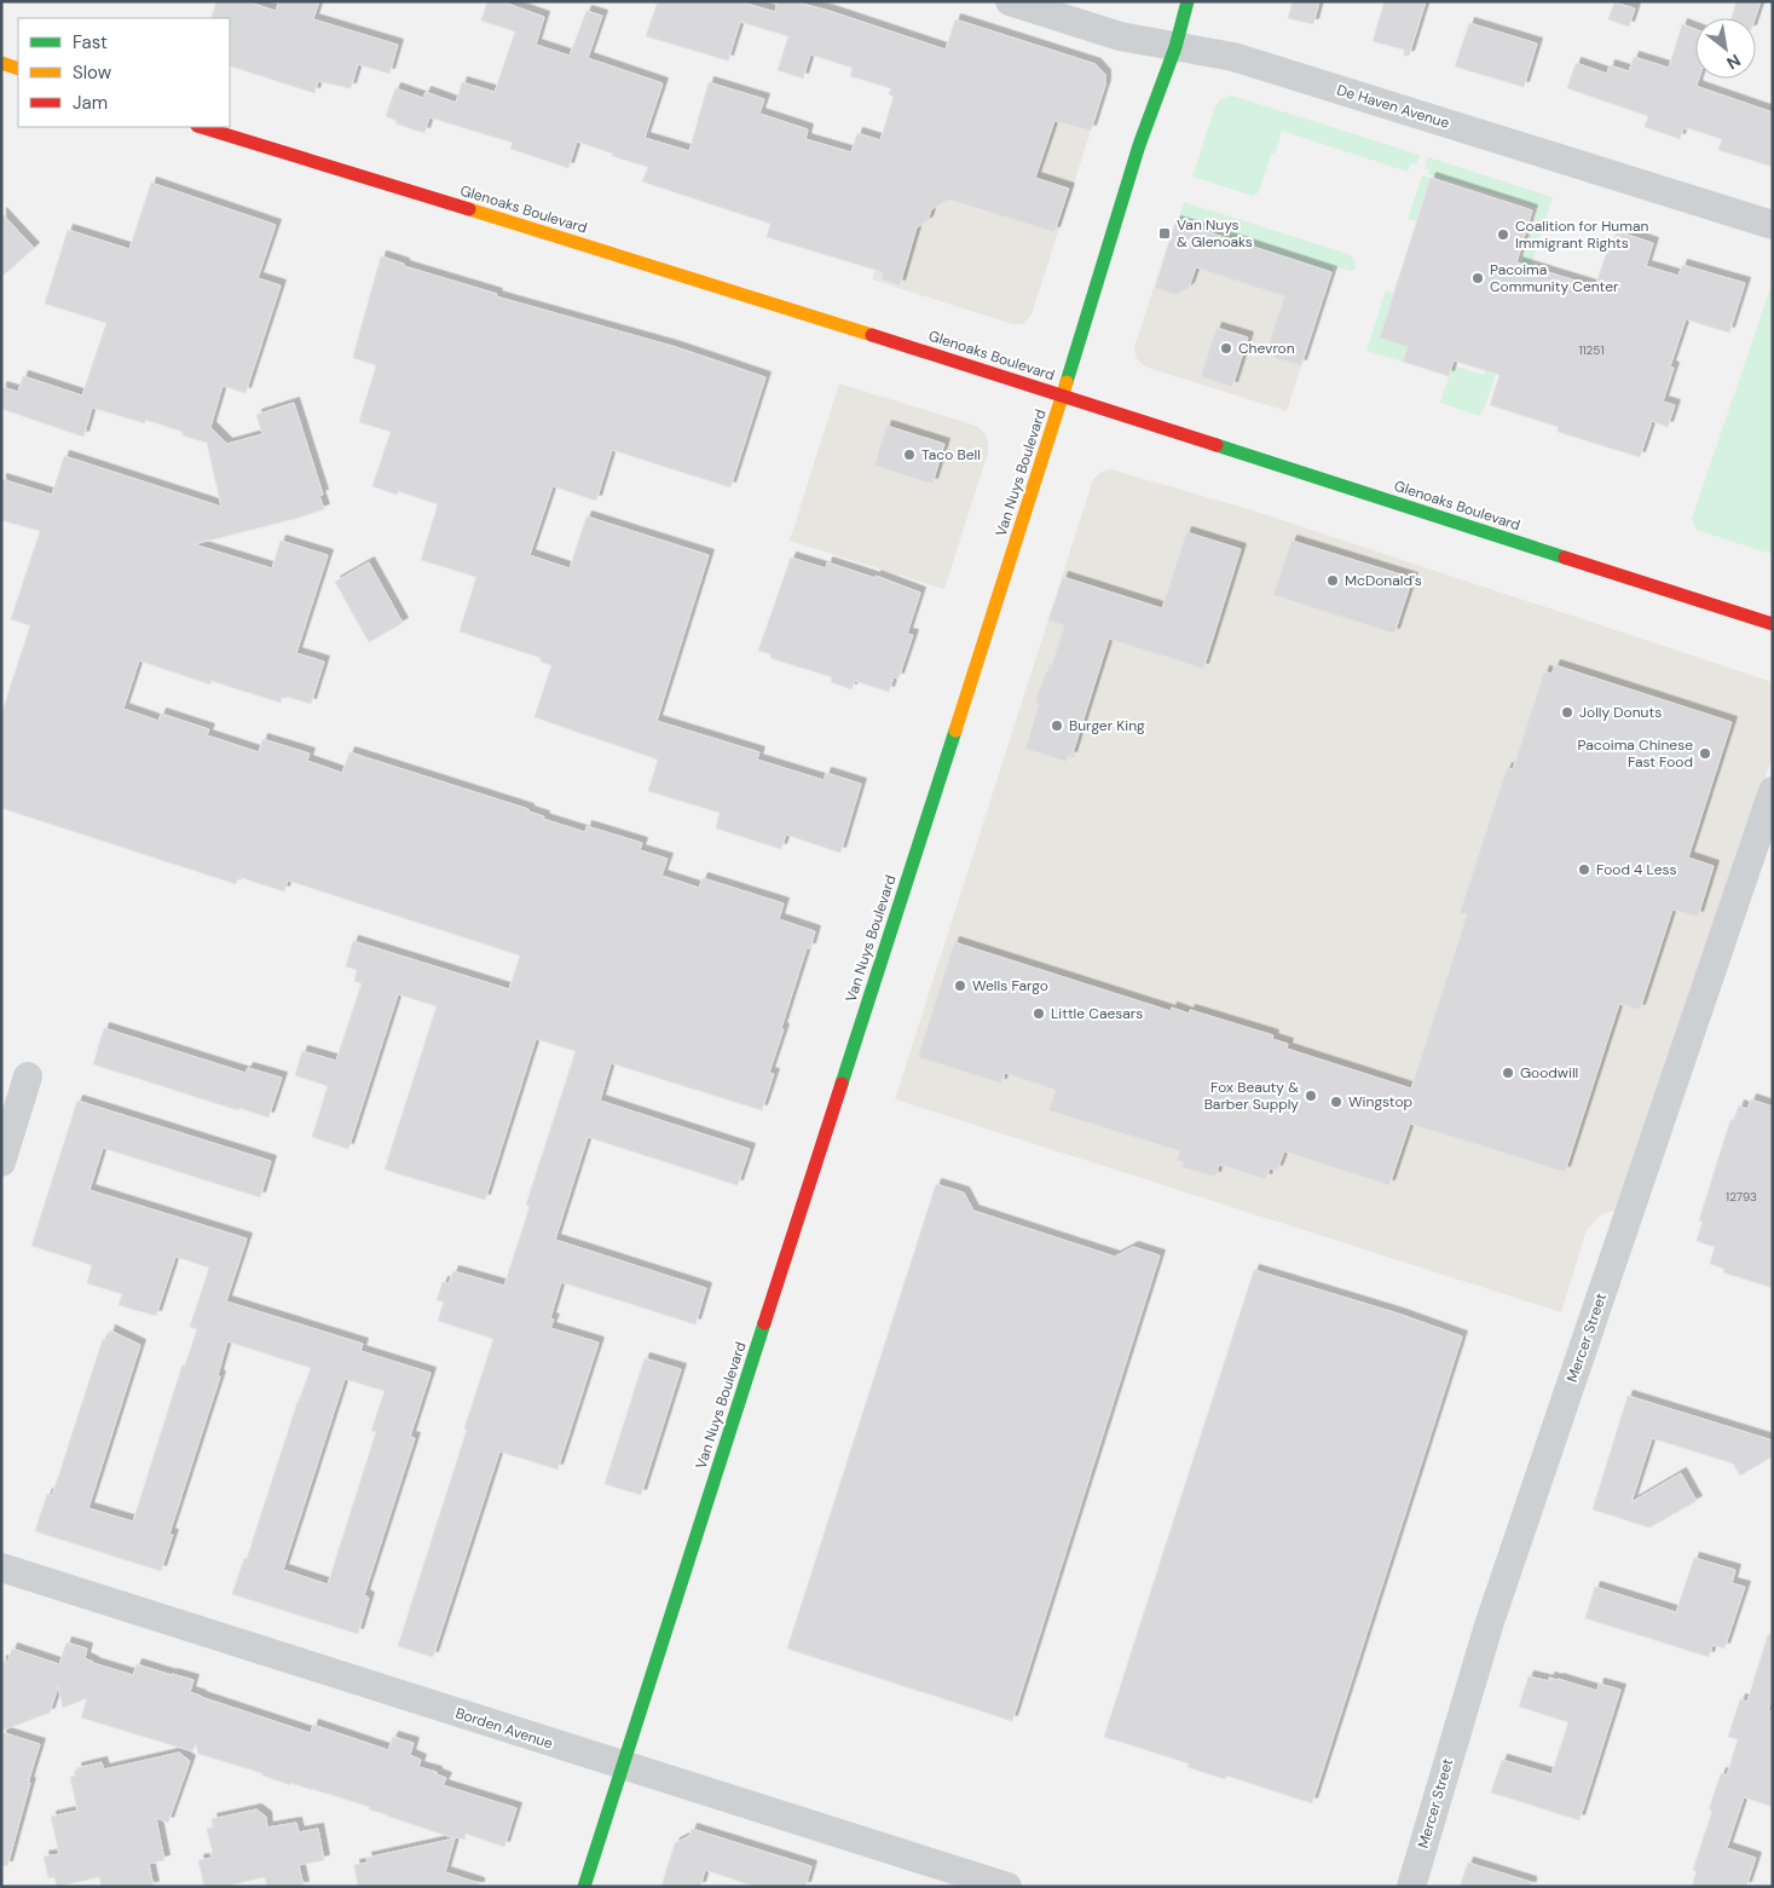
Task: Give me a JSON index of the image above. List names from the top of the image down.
{
  "streets": {
    "main road": ["Glenoaks Boulevard", "Van Nuys Boulevard"],
    "street": ["De Haven Avenue", "Mercer Street", "Borden Avenue"]
  },
  "crossings": [
    ["De Haven Avenue", "Van Nuys Boulevard"],
    ["Glenoaks Boulevard", "Van Nuys Boulevard"],
    ["Van Nuys Boulevard", "Borden Avenue"]
  ],
  "places": {
    "transit": ["Van Nuys & Glenoaks"],
    "other": [
      "Coalition for Human Immigrant Rights",
      "Pacoima Community Center",
      "Chevron",
      "Taco Bell",
      "McDonald's",
      "Jolly Donuts",
      "Burger King",
      "Pacoima Chinese Fast Food",
      "Food 4 Less",
      "Wells Fargo",
      "Little Caesars",
      "Goodwill",
      "Fox Beauty & Barber Supply",
      "Wingstop"
    ]
  },
  "house_numbers": ["11251", "12793"],
  "legend": ["Fast", "Slow", "Jam"],
  "north": "bottom right"
}
